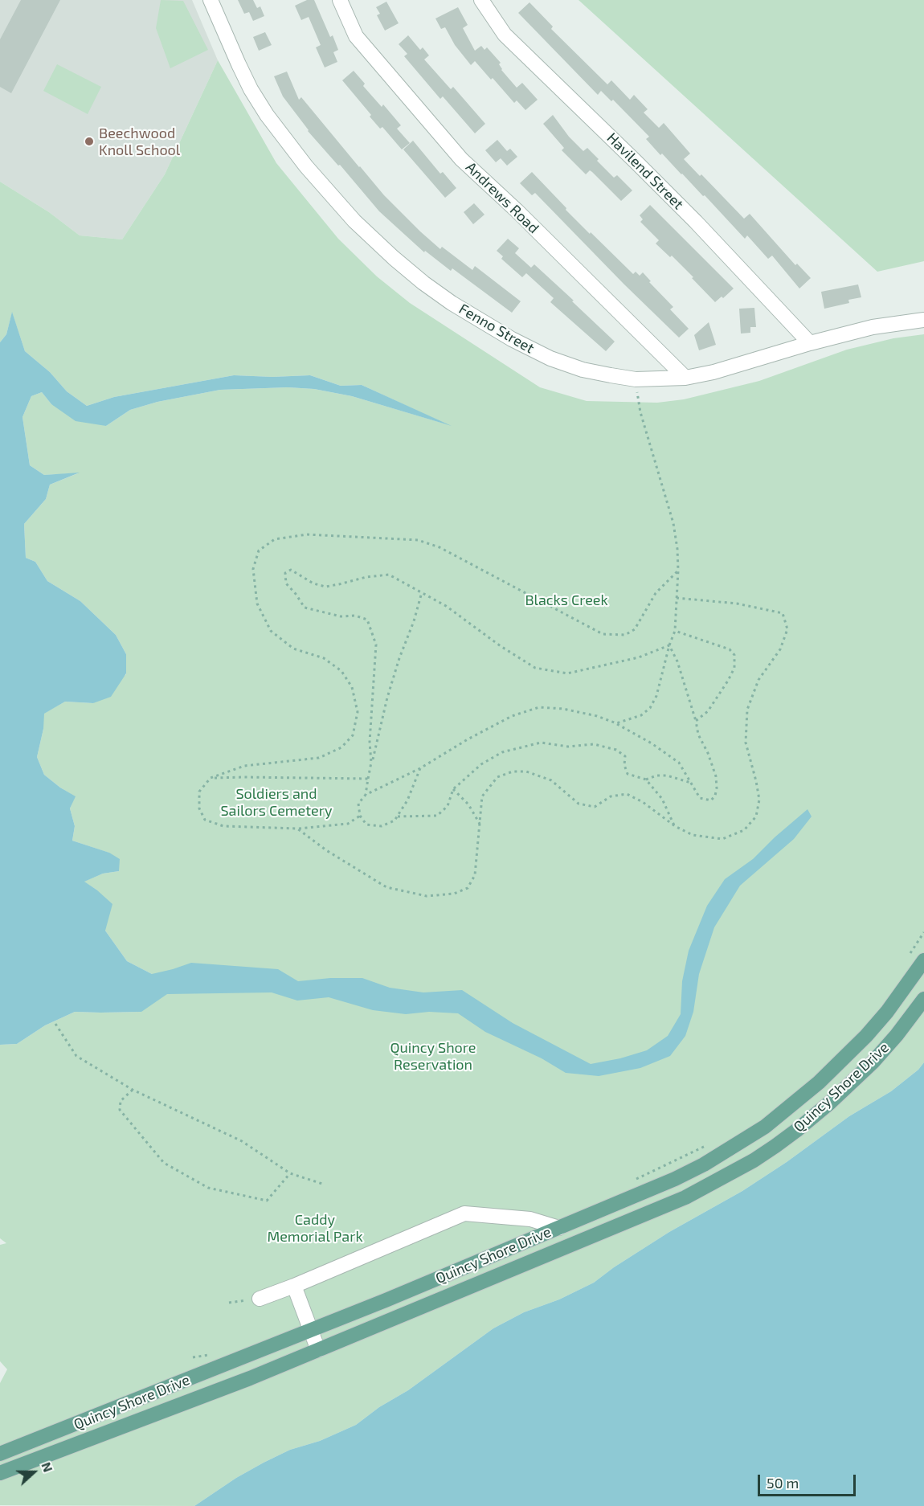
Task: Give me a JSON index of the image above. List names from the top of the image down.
{
  "streets": {
    "main road": ["Quincy Shore Drive"],
    "street": ["Havilend Street", "Andrews Road", "Fenno Street"]
  },
  "crossings": [
    ["Havilend Street", "Fenno Street"],
    ["Andrews Road", "Fenno Street"]
  ],
  "parks": [
    "Blacks Creek",
    "Soldiers and Sailors Cemetery",
    "Quincy Shore Reservation",
    "Caddy Memorial Park"
  ],
  "places": ["Beechwood Knoll School"],
  "scale_bar": "50 m",
  "north": "right"
}
